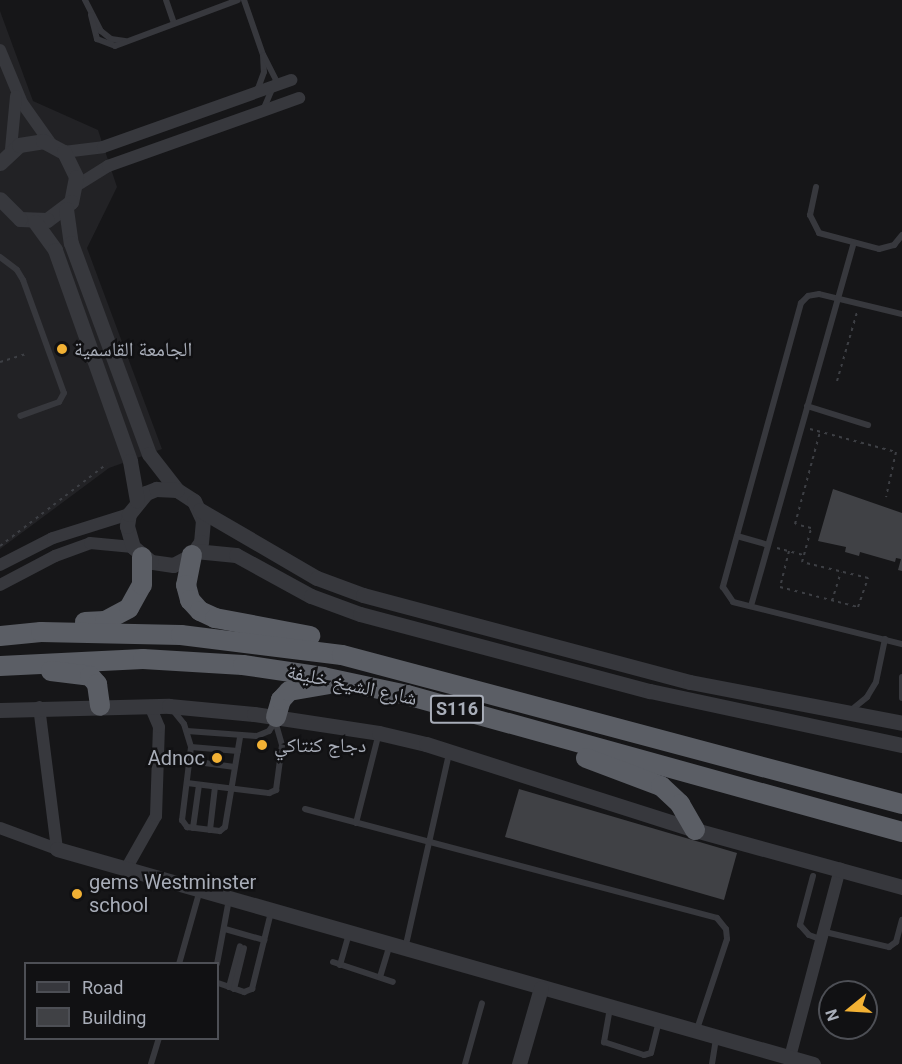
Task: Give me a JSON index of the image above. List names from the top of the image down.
{
  "streets": {
    "highway": ["شارع الشيخ خليفة", "S116"]
  },
  "places": [
    "الجامعة القاسمية",
    "دجاج كنتاكي",
    "Adnoc",
    "gems Westminster school"
  ],
  "legend": ["Road", "Building"],
  "north": "left"
}
